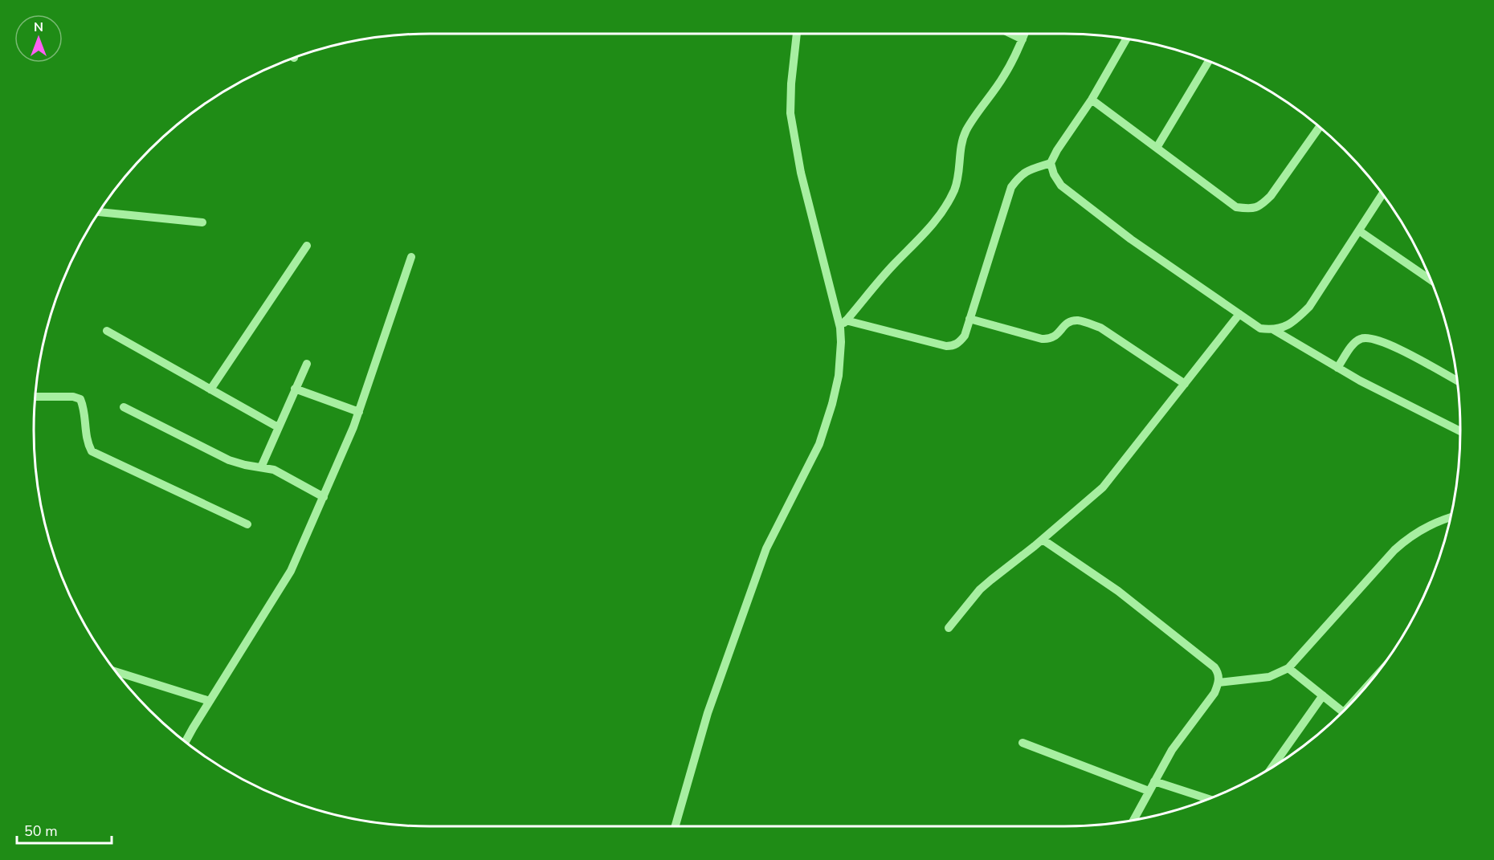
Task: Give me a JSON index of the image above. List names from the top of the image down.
{
  "scale_bar": "50 m",
  "north": "top"
}
